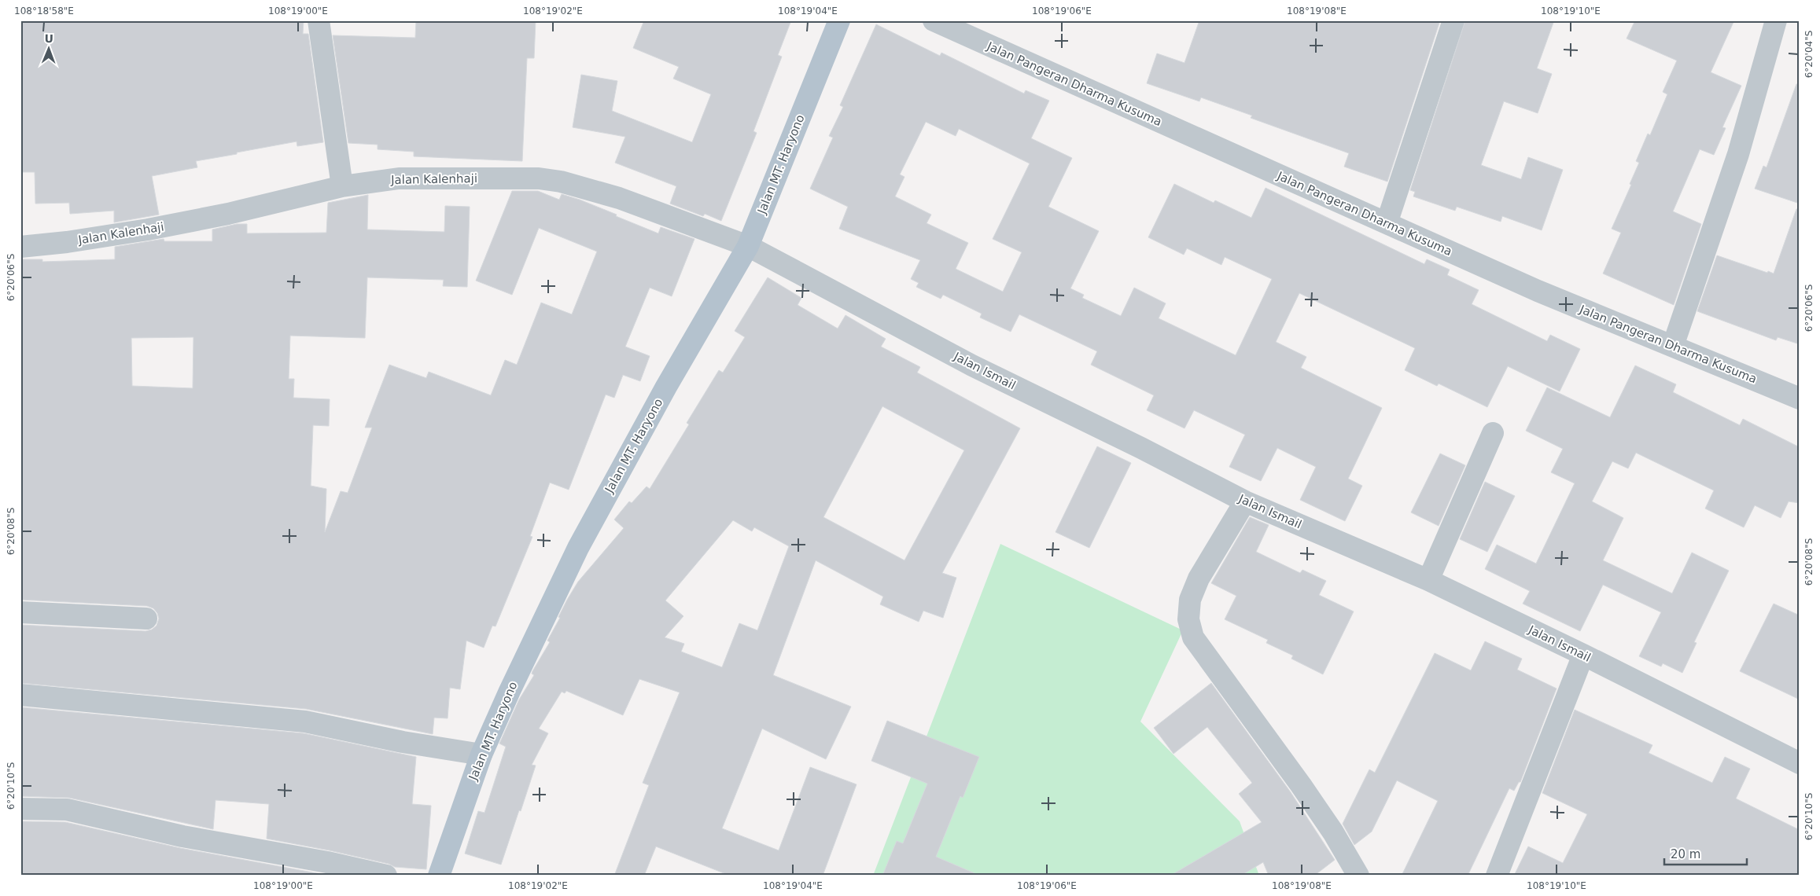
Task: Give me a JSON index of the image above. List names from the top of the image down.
{
  "streets": {
    "main road": ["Jalan MT. Haryono"],
    "street": ["Jalan Pangeran Dharma Kusuma", "Jalan Kalenhaji", "Jalan Ismail"]
  },
  "crossings": [
    ["Jalan MT. Haryono", "Jalan Kalenhaji"],
    ["Jalan MT. Haryono", "Jalan Ismail"],
    ["Jalan Kalenhaji", "Jalan Ismail"]
  ],
  "scale_bar": "20 m",
  "north": "top",
  "coordinates": [
    "108°18'58\"E",
    "108°19'00\"E",
    "108°19'02\"E",
    "108°19'04\"E",
    "108°19'06\"E",
    "108°19'08\"E",
    "108°19'10\"E",
    "6°20'04\"S",
    "6°20'06\"S",
    "6°20'08\"S",
    "6°20'10\"S"
  ]
}
